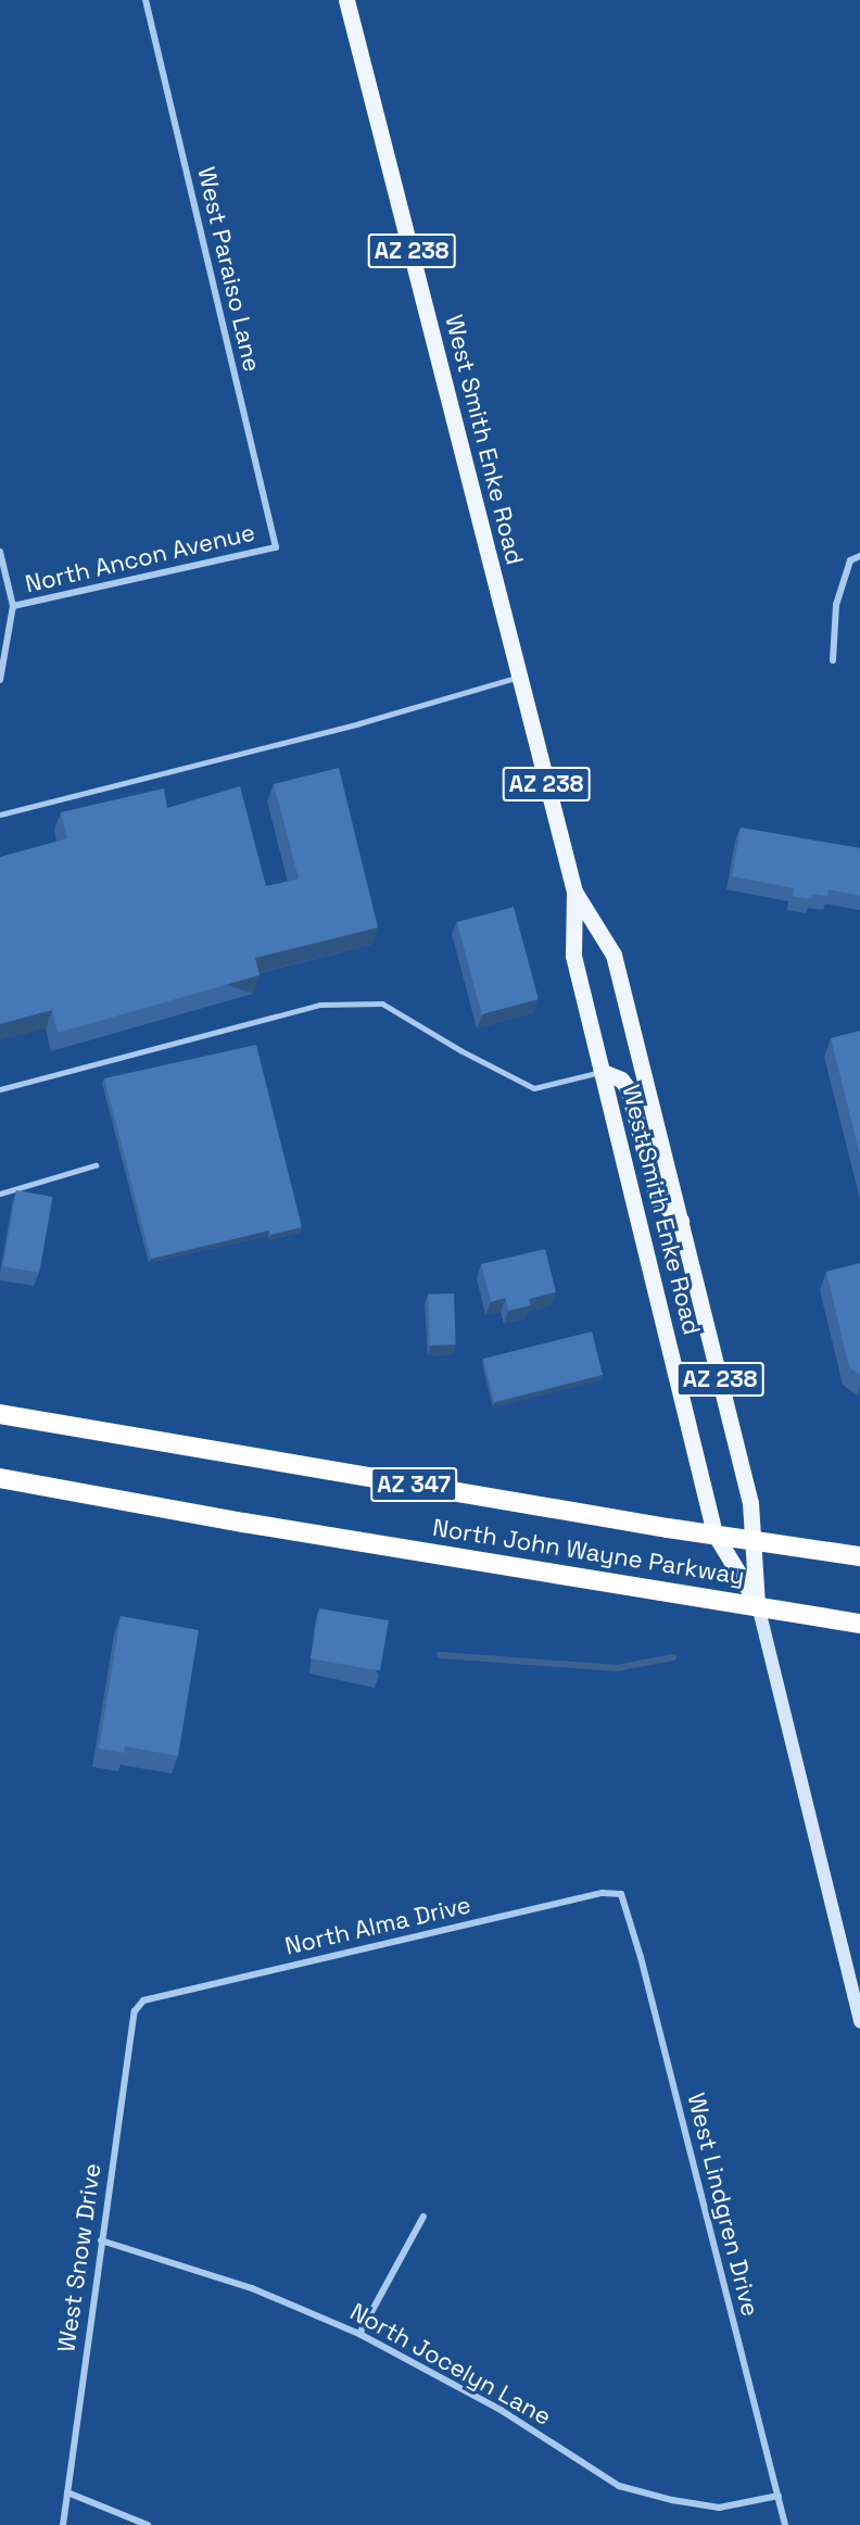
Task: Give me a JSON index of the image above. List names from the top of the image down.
{
  "streets": {
    "highway": ["AZ 347", "North John Wayne Parkway"],
    "main road": ["AZ 238", "West Smith Enke Road"],
    "street": [
      "West Paraiso Lane",
      "North Ancon Avenue",
      "North Alma Drive",
      "West Lindgren Drive",
      "West Snow Drive",
      "North Jocelyn Lane"
    ]
  },
  "crossings": [
    ["West Paraiso Lane", "North Ancon Avenue"],
    ["West Smith Enke Road", "AZ 347"],
    ["West Smith Enke Road", "North John Wayne Parkway"],
    ["North Alma Drive", "West Lindgren Drive"],
    ["North Alma Drive", "West Snow Drive"],
    ["West Lindgren Drive", "North Jocelyn Lane"],
    ["West Snow Drive", "North Jocelyn Lane"]
  ]
}
